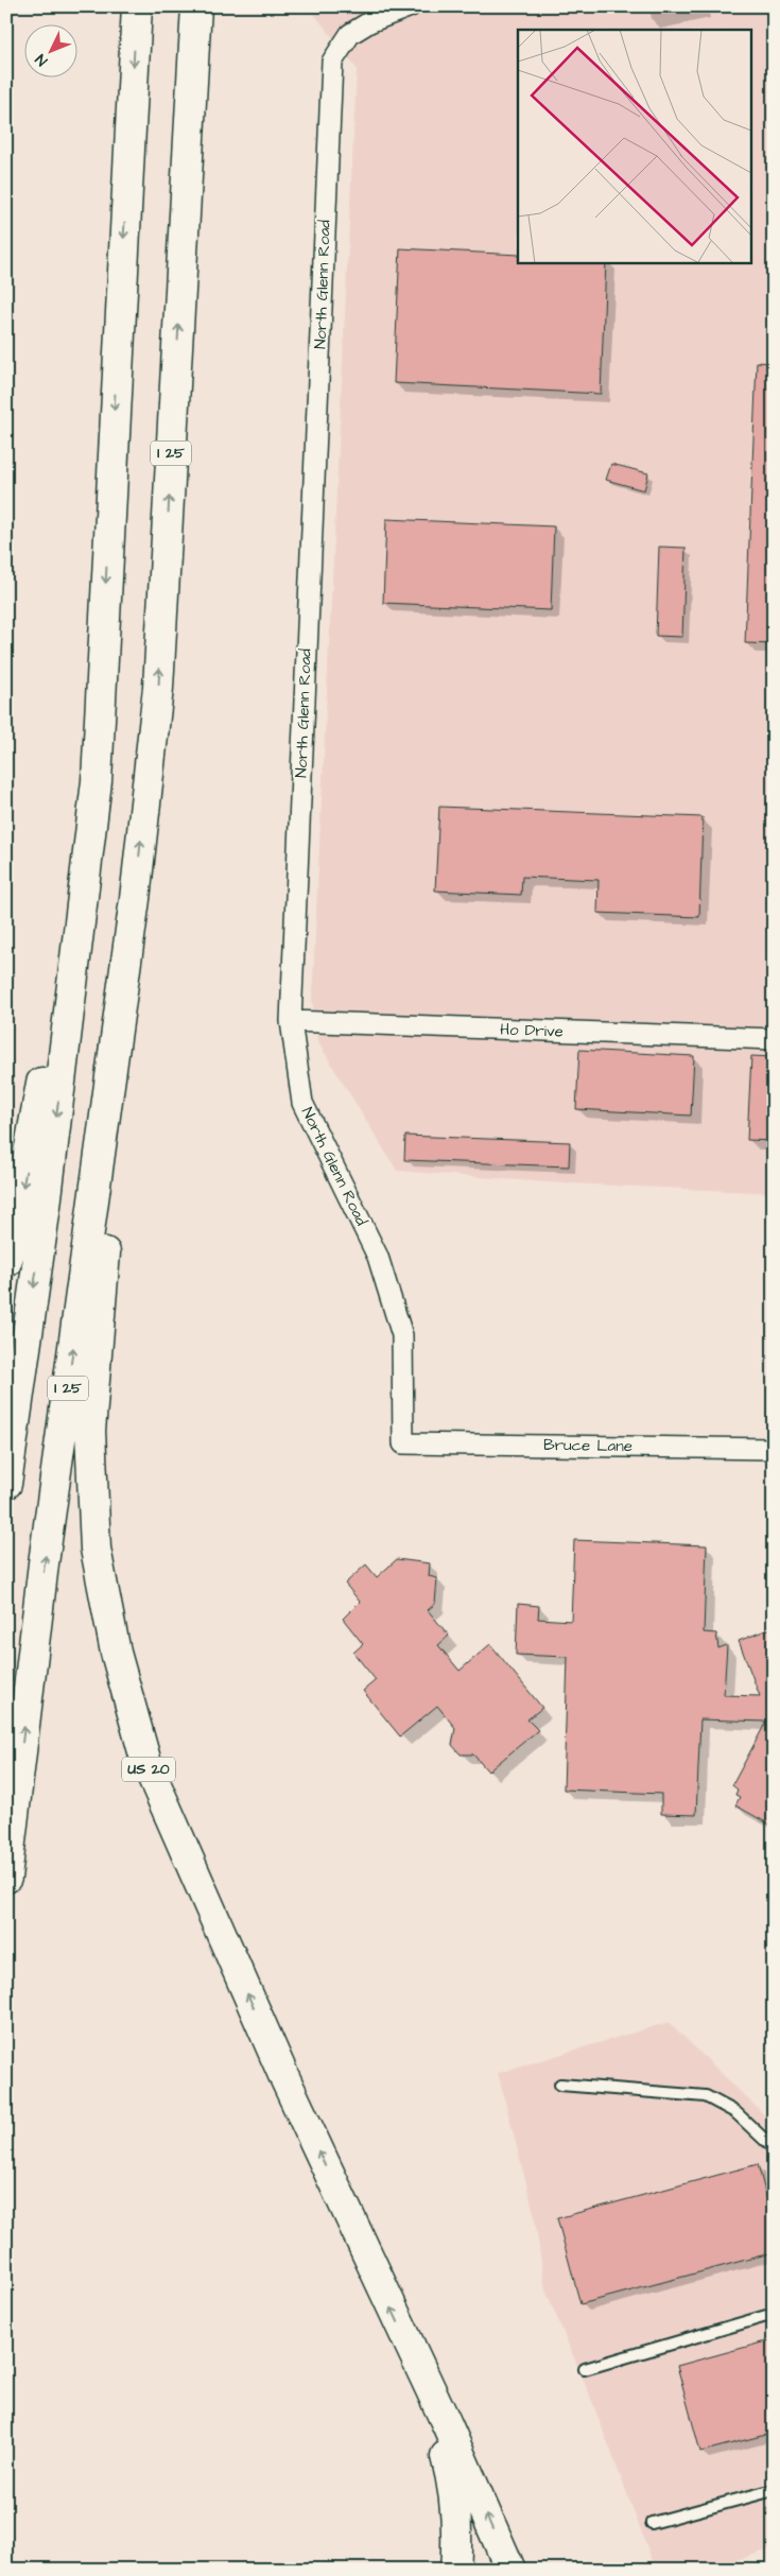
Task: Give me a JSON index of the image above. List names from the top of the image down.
{
  "streets": {
    "highway": ["I 25", "US 20"],
    "street": ["North Glenn Road", "Ho Drive", "Bruce Lane"]
  },
  "crossings": [
    ["North Glenn Road", "Ho Drive"],
    ["North Glenn Road", "Bruce Lane"],
    ["I 25", "US 20"]
  ],
  "north": "bottom left"
}
